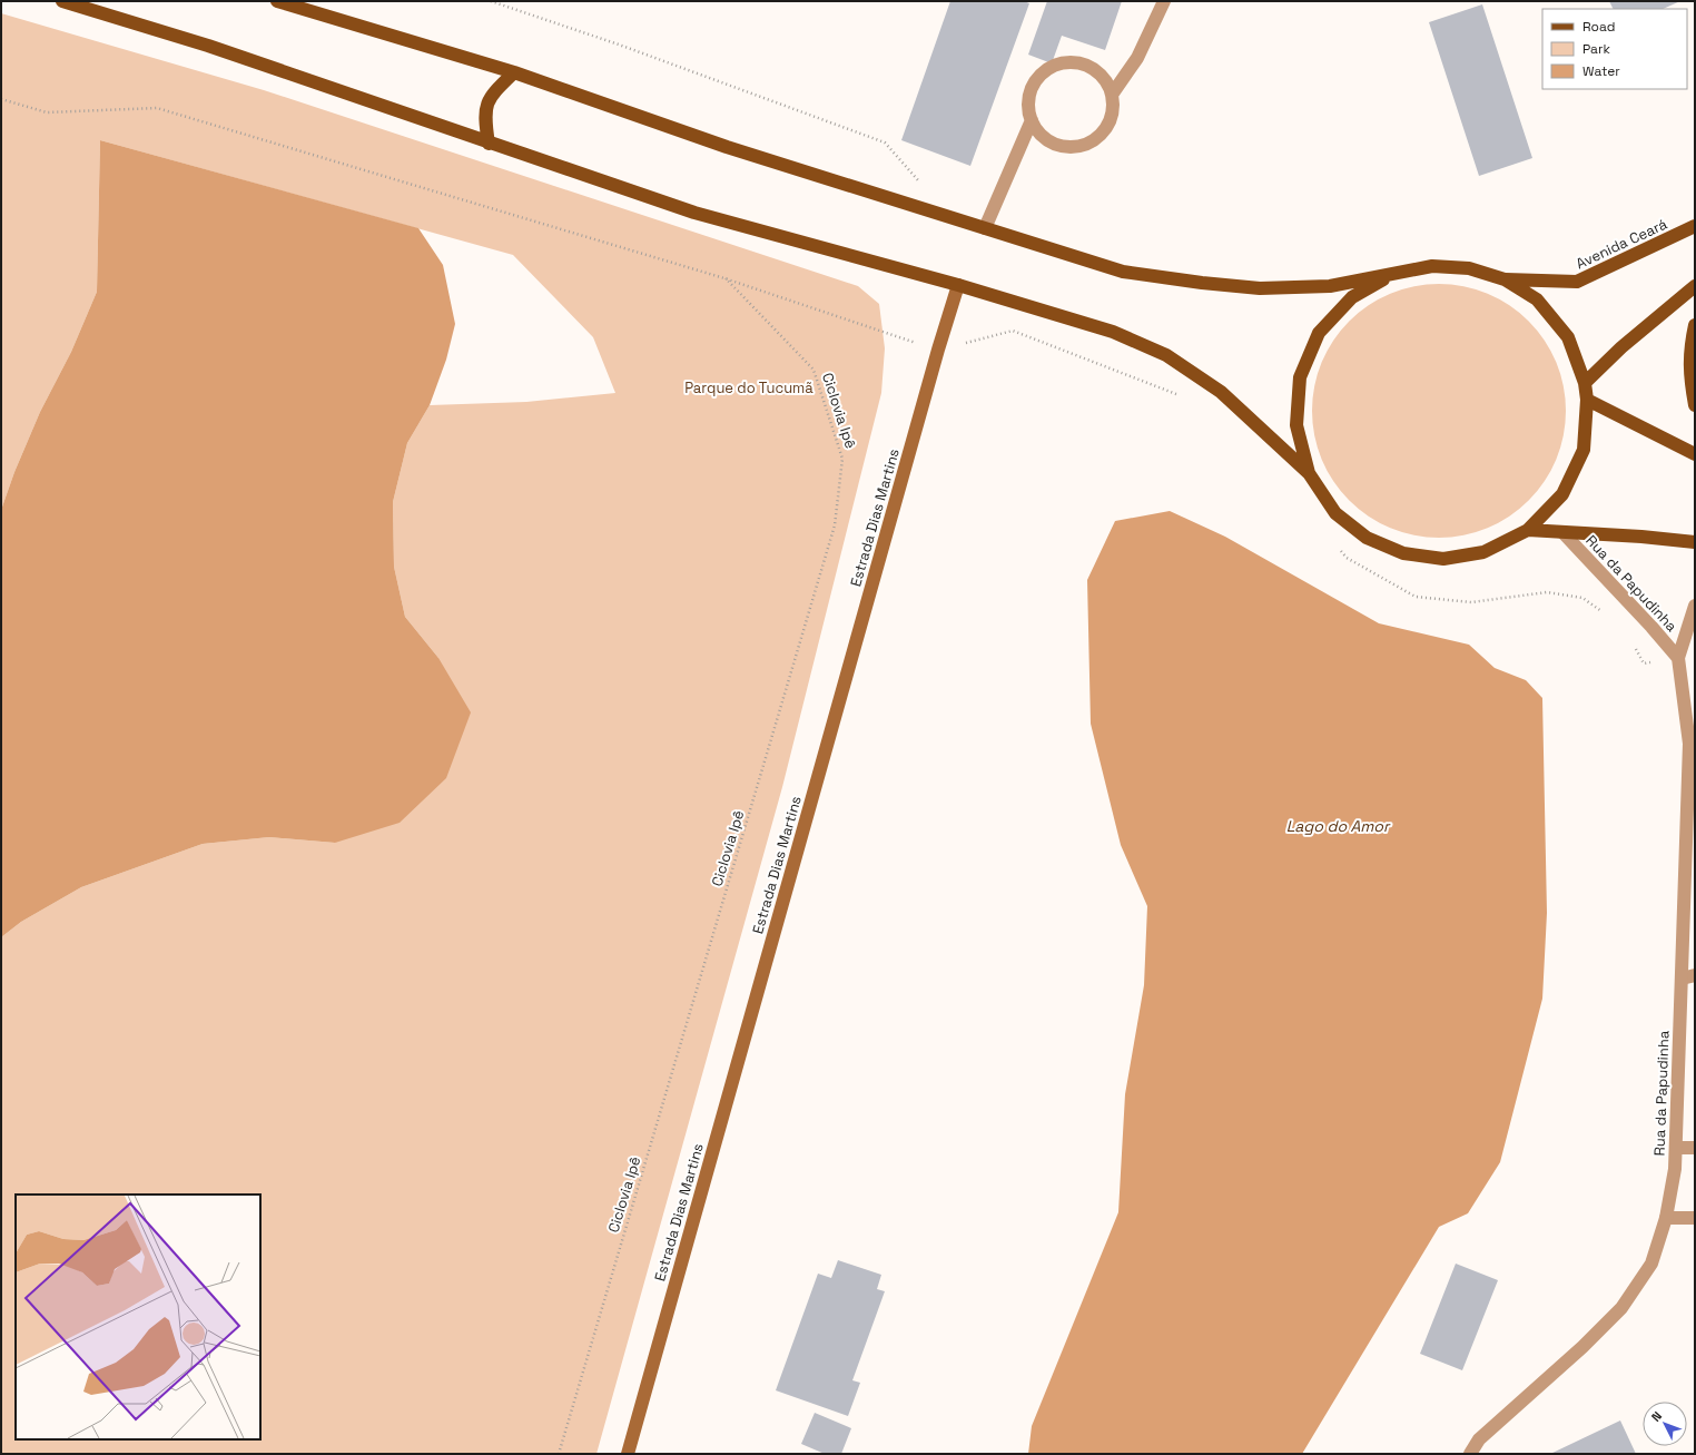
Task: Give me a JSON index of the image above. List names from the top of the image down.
{
  "streets": {
    "main road": ["Avenida Ceará"],
    "street": ["Estrada Dias Martins", "Rua da Papudinha"],
    "path": ["Ciclovia Ipê"]
  },
  "water": ["Lago do Amor"],
  "parks": ["Parque do Tucumã"],
  "legend": ["Road", "Park", "Water"],
  "north": "top left"
}
